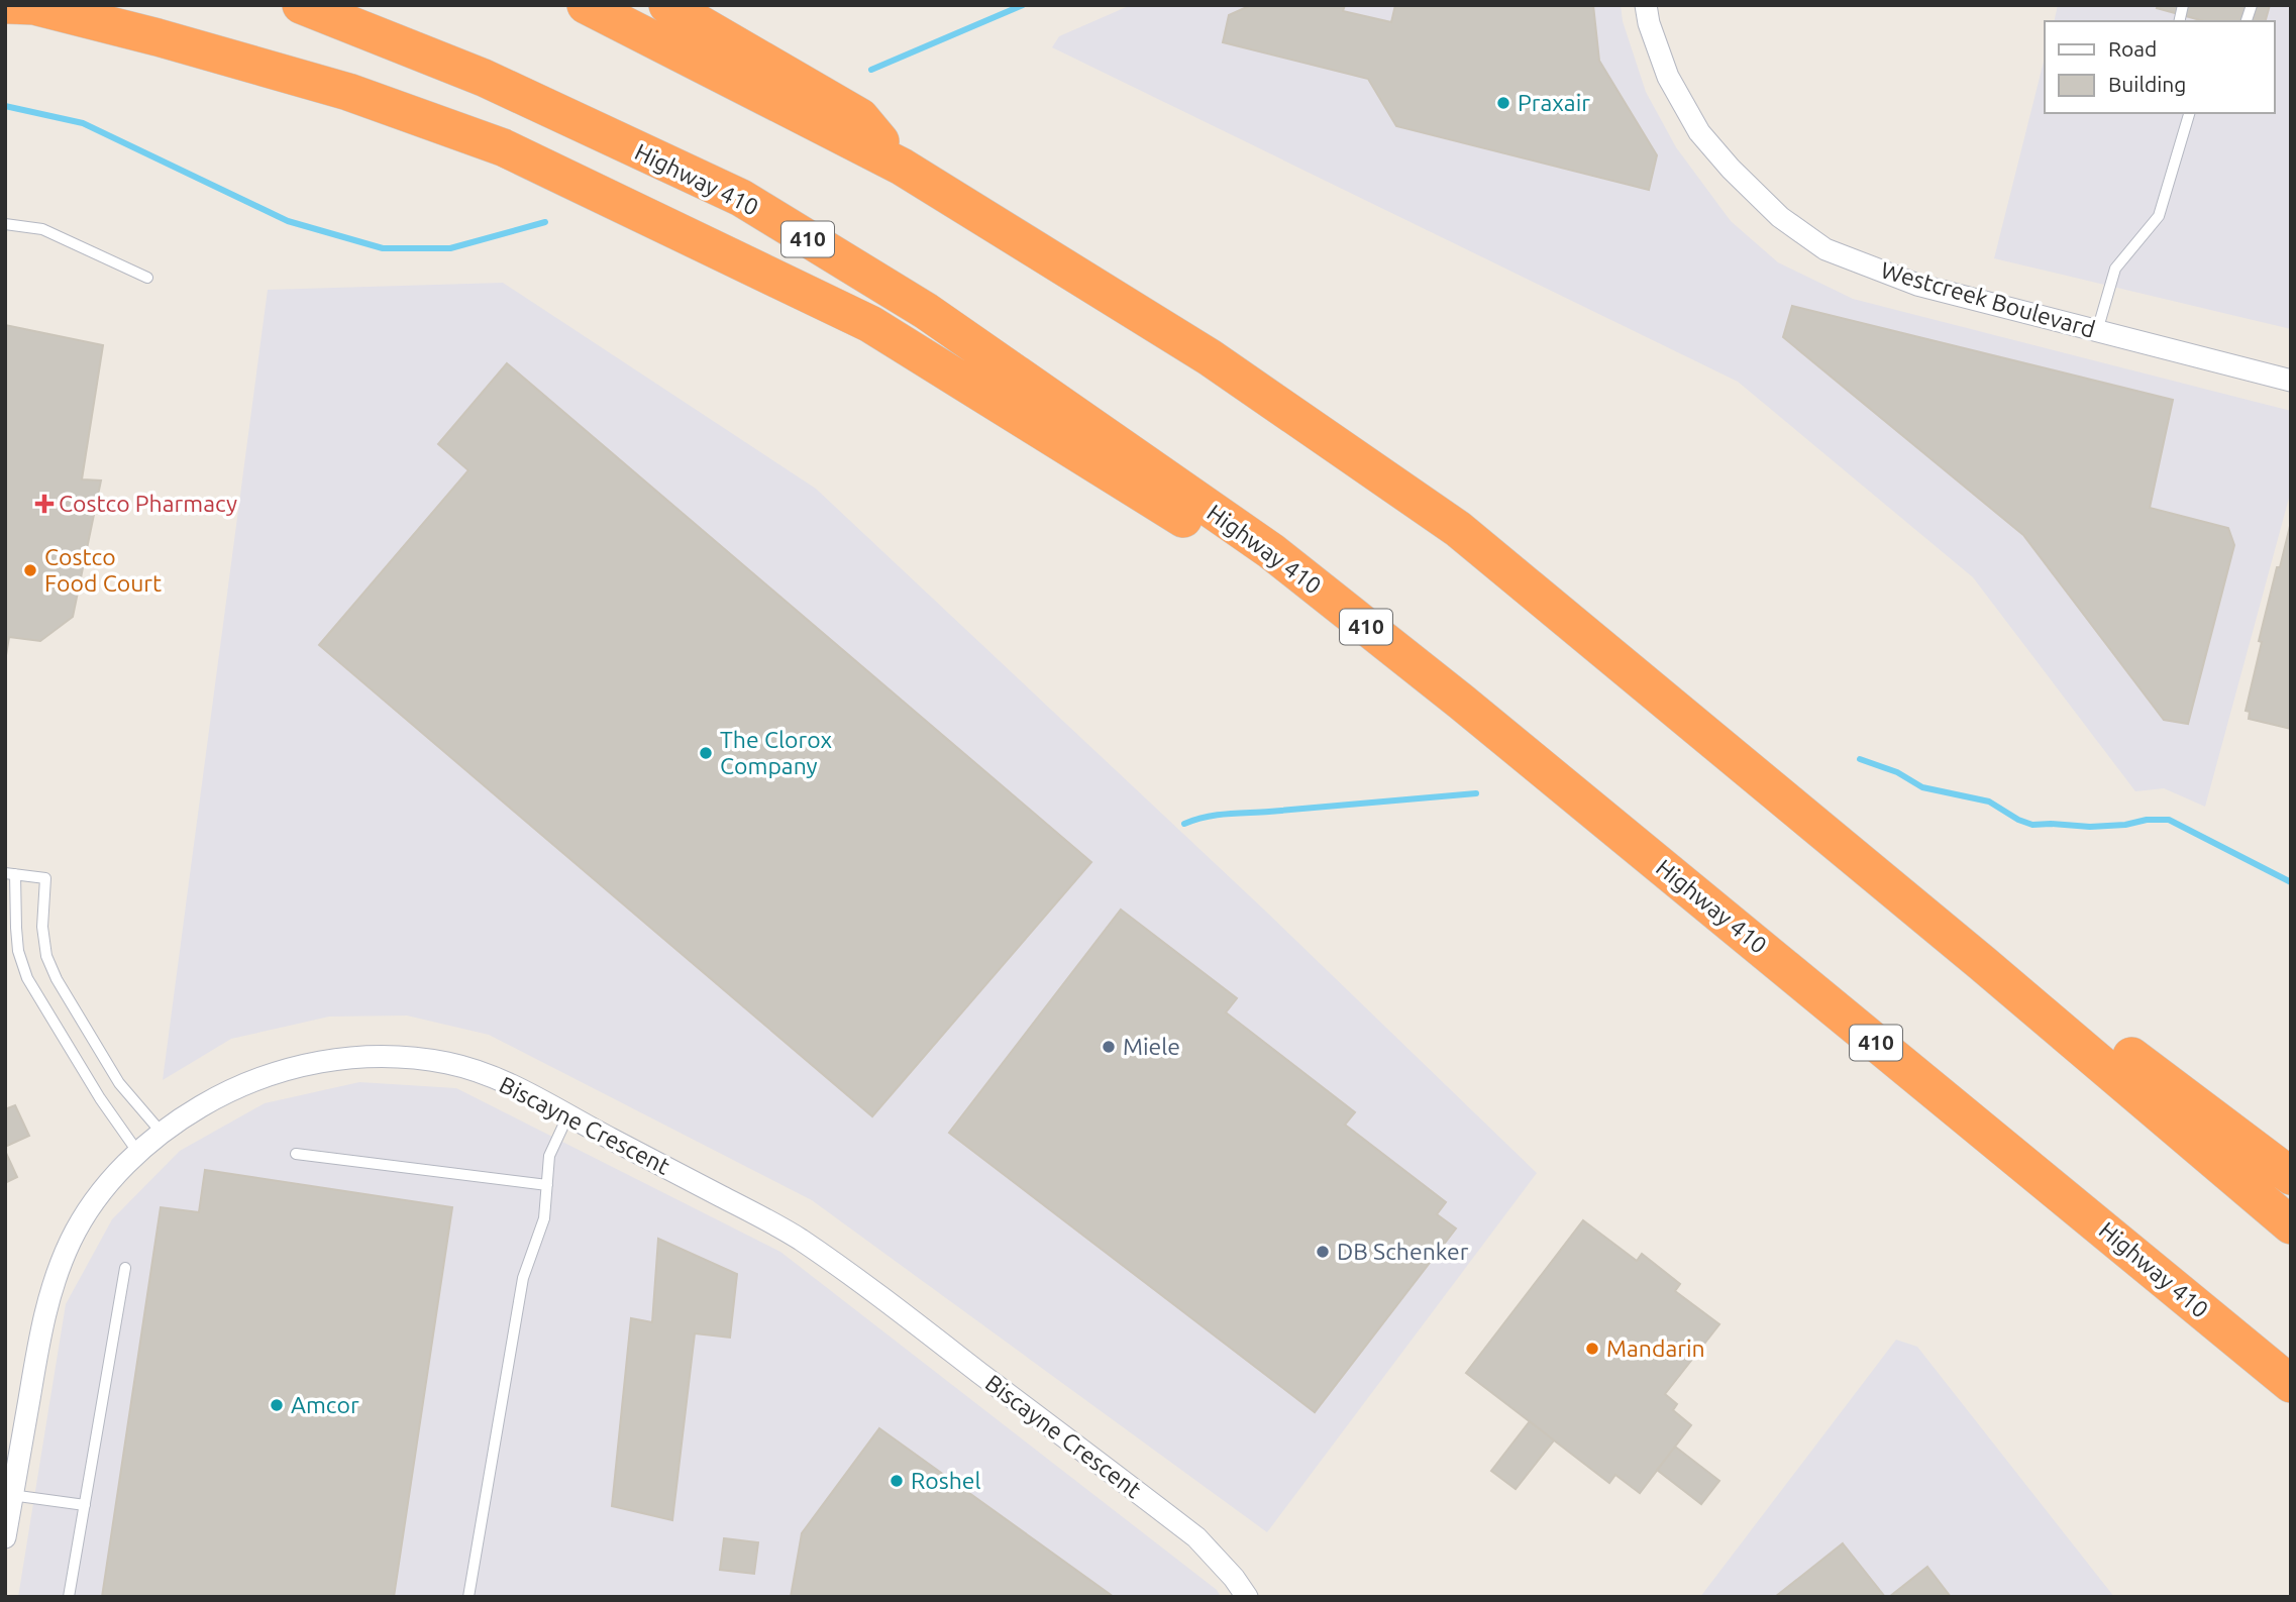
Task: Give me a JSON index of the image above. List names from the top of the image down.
{
  "streets": {
    "highway": ["Highway 410", "410"],
    "street": ["Westcreek Boulevard", "Biscayne Crescent"]
  },
  "places": {
    "other": [
      "Praxair",
      "Costco Food Court",
      "The Clorox Company",
      "Miele",
      "DB Schenker",
      "Mandarin",
      "Amcor",
      "Roshel"
    ],
    "health": ["Costco Pharmacy"]
  },
  "legend": ["Road", "Building"]
}
